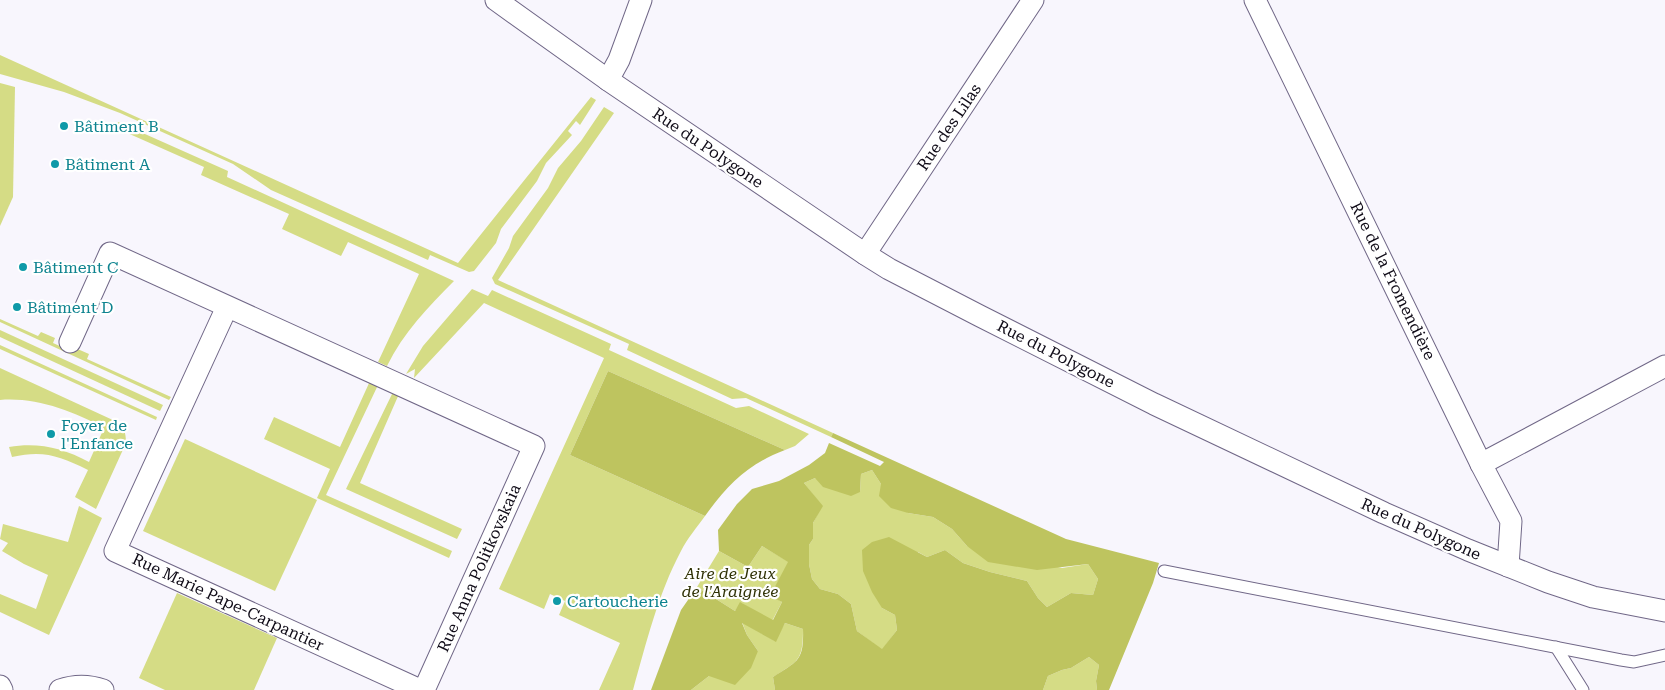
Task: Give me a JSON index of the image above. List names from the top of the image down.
{
  "streets": {
    "street": [
      "Rue des Lilas",
      "Rue du Polygone",
      "Rue de la Fromendière",
      "Rue Anna Politkovskaia",
      "Rue Marie Pape-Carpantier"
    ]
  },
  "crossings": [
    ["Rue des Lilas", "Rue du Polygone"],
    ["Rue du Polygone", "Rue de la Fromendière"],
    ["Rue Anna Politkovskaia", "Rue Marie Pape-Carpantier"]
  ],
  "parks": ["Aire de Jeux de l'Araignée"],
  "places": [
    "Bâtiment B",
    "Bâtiment A",
    "Bâtiment C",
    "Bâtiment D",
    "Foyer de l'Enfance",
    "Cartoucherie"
  ]
}
